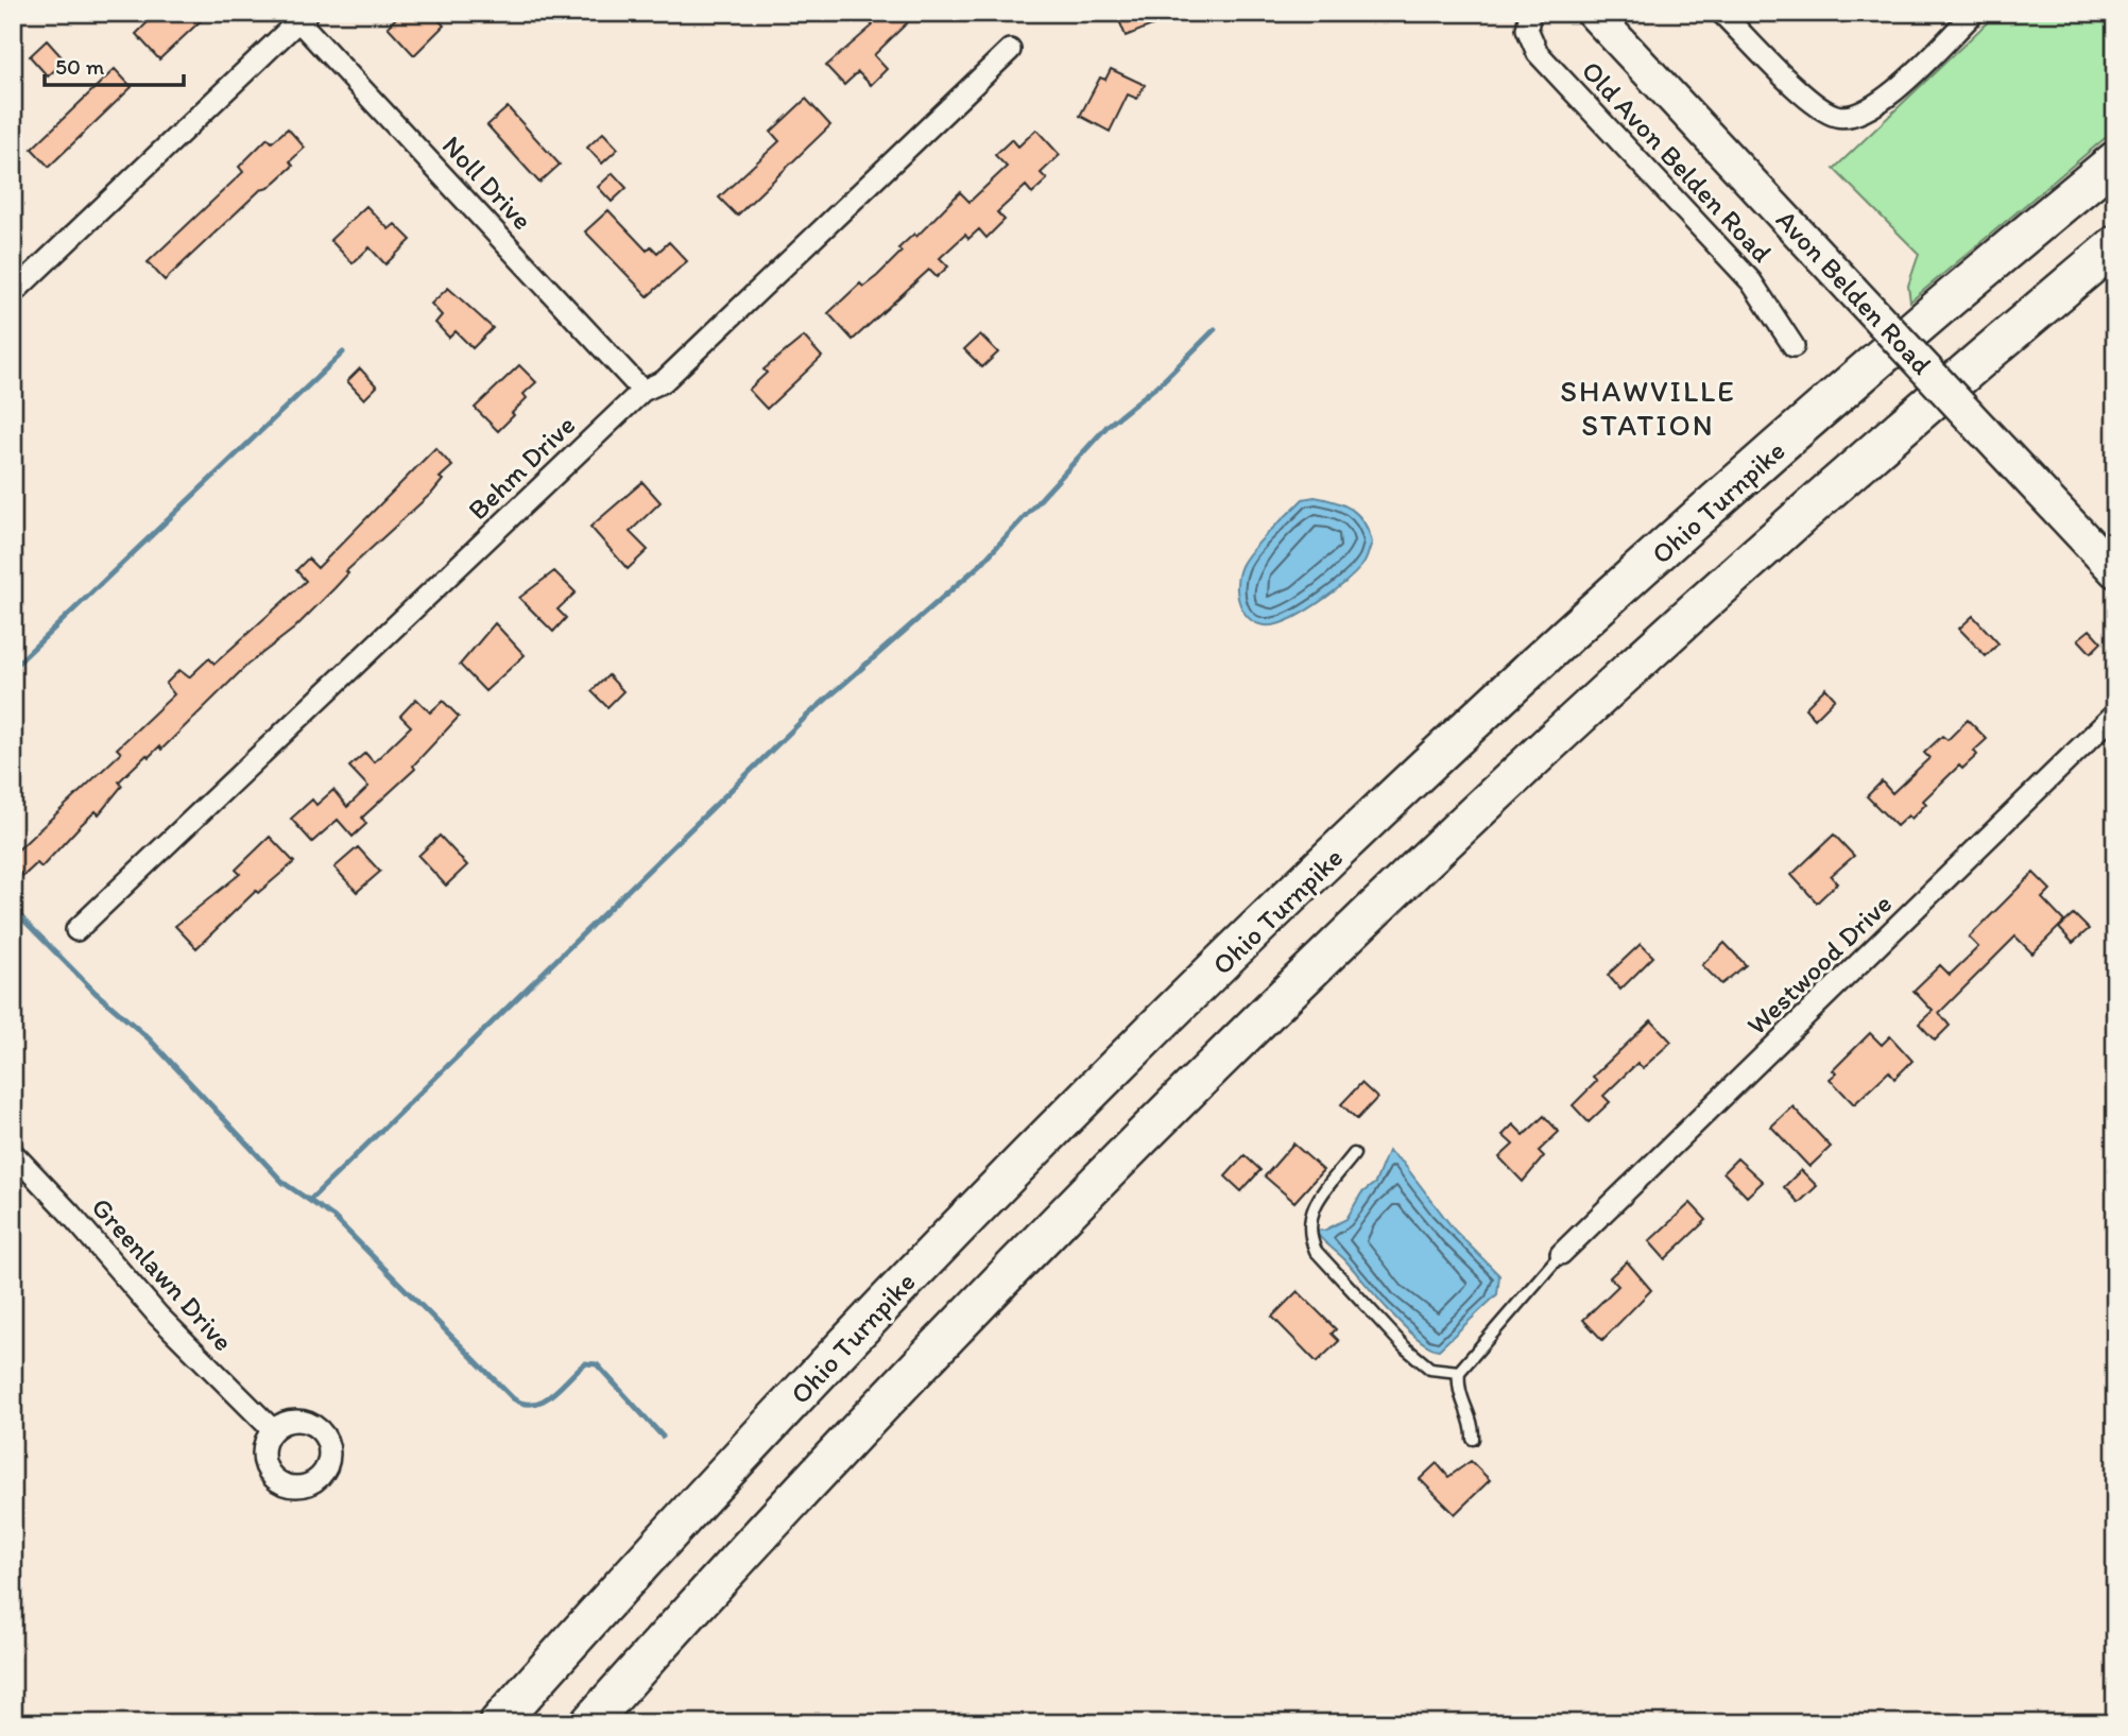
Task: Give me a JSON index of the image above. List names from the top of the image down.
{
  "streets": {
    "highway": ["Ohio Turnpike"],
    "main road": ["Avon Belden Road"],
    "street": [
      "Old Avon Belden Road",
      "Noll Drive",
      "Behm Drive",
      "Westwood Drive",
      "Greenlawn Drive"
    ]
  },
  "crossings": [
    ["Noll Drive", "Behm Drive"]
  ],
  "districts": ["SHAWVILLE STATION"],
  "scale_bar": "50 m"
}
